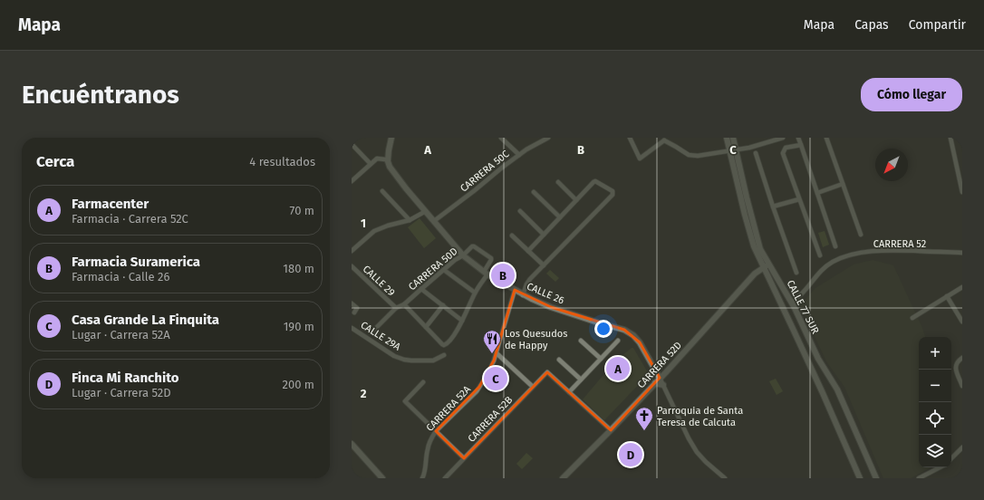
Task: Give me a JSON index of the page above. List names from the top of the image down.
{
  "streets": {
    "street": [
      "CARRERA 50C",
      "CARRERA 52",
      "CARRERA 50D",
      "CALLE 29",
      "CALLE 26",
      "CALLE 77 SUR",
      "CALLE 29A",
      "CARRERA 52D",
      "CARRERA 52A",
      "CARRERA 52B"
    ]
  },
  "crossings": [
    ["CARRERA 50C", "CALLE 26"],
    ["CARRERA 52", "CALLE 77 SUR"],
    ["CARRERA 50D", "CALLE 29"],
    ["CARRERA 50D", "CALLE 26"],
    ["CALLE 26", "CARRERA 52D"],
    ["CALLE 26", "CARRERA 52A"],
    ["CALLE 77 SUR", "CARRERA 52D"]
  ],
  "places": {
    "restaurant": ["Los Quesudos de Happy"],
    "church": ["Parroquia de Santa Teresa de Calcuta"]
  },
  "north": "bottom left",
  "page": {
    "header": "Mapa",
    "nav": ["Mapa", "Capas", "Compartir"],
    "buttons": "Cómo llegar",
    "title": "Encuéntranos",
    "heading": ["Cerca", "4 resultados"],
    "list": [
      {
        "mark": "A",
        "name": "Farmacenter",
        "note": "Farmacia · Carrera 52C",
        "value": "70 m"
      },
      {
        "mark": "B",
        "name": "Farmacia Suramerica",
        "note": "Farmacia · Calle 26",
        "value": "180 m"
      },
      {
        "mark": "C",
        "name": "Casa Grande La Finquita",
        "note": "Lugar · Carrera 52A",
        "value": "190 m"
      },
      {
        "mark": "D",
        "name": "Finca Mi Ranchito",
        "note": "Lugar · Carrera 52D",
        "value": "200 m"
      }
    ],
    "pins": [
      "B",
      "A",
      "C",
      "D"
    ],
    "map_buttons": ["+", "−"]
  },
  "grid": {
    "columns": ["A", "B", "C"],
    "rows": ["1", "2"]
  }
}
